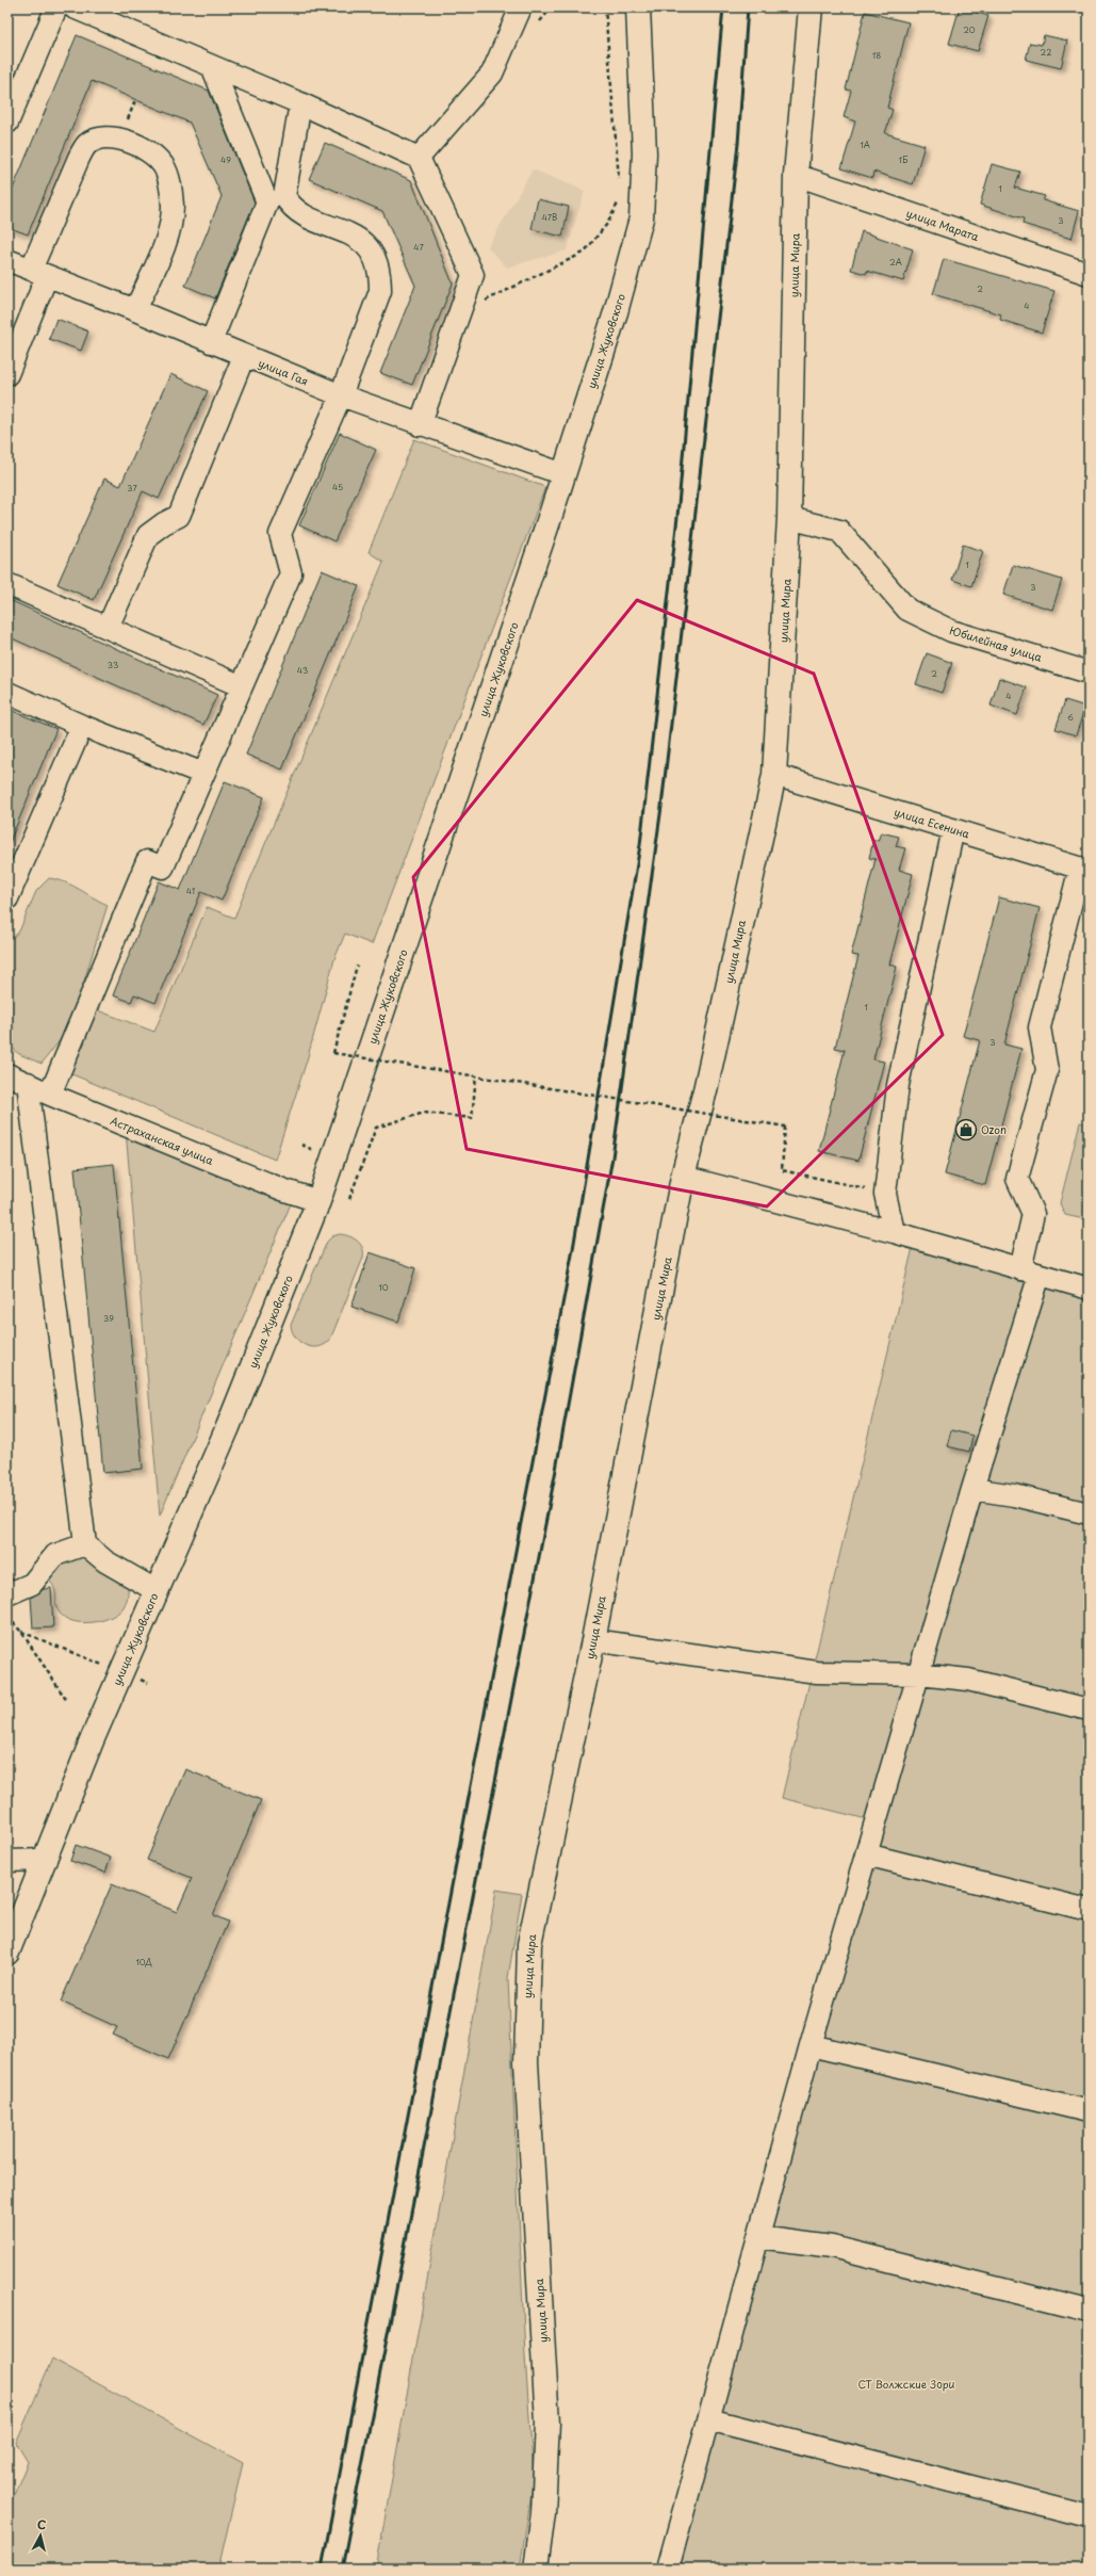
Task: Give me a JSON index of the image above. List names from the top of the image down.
{
  "streets": {
    "main road": ["улица Мира", "улица Жуковского"],
    "street": [
      "улица Марата",
      "улица Гая",
      "Юбилейная улица",
      "улица Есенина",
      "Астраханская улица"
    ]
  },
  "crossings": [
    ["улица Марата", "улица Мира"],
    ["улица Мира", "Юбилейная улица"],
    ["улица Мира", "улица Есенина"],
    ["улица Жуковского", "улица Гая"],
    ["улица Жуковского", "Астраханская улица"]
  ],
  "parks": ["СТ Волжские Зори"],
  "places": {
    "shop": ["Ozon"]
  },
  "house_numbers": [
    "20",
    "22",
    "18",
    "1А",
    "49",
    "1Б",
    "1",
    "47В",
    "3",
    "47",
    "2А",
    "2",
    "4",
    "45",
    "37",
    "1",
    "3",
    "33",
    "43",
    "2",
    "4",
    "6",
    "41",
    "1",
    "3",
    "10",
    "39",
    "10Д"
  ],
  "north": "top"
}
